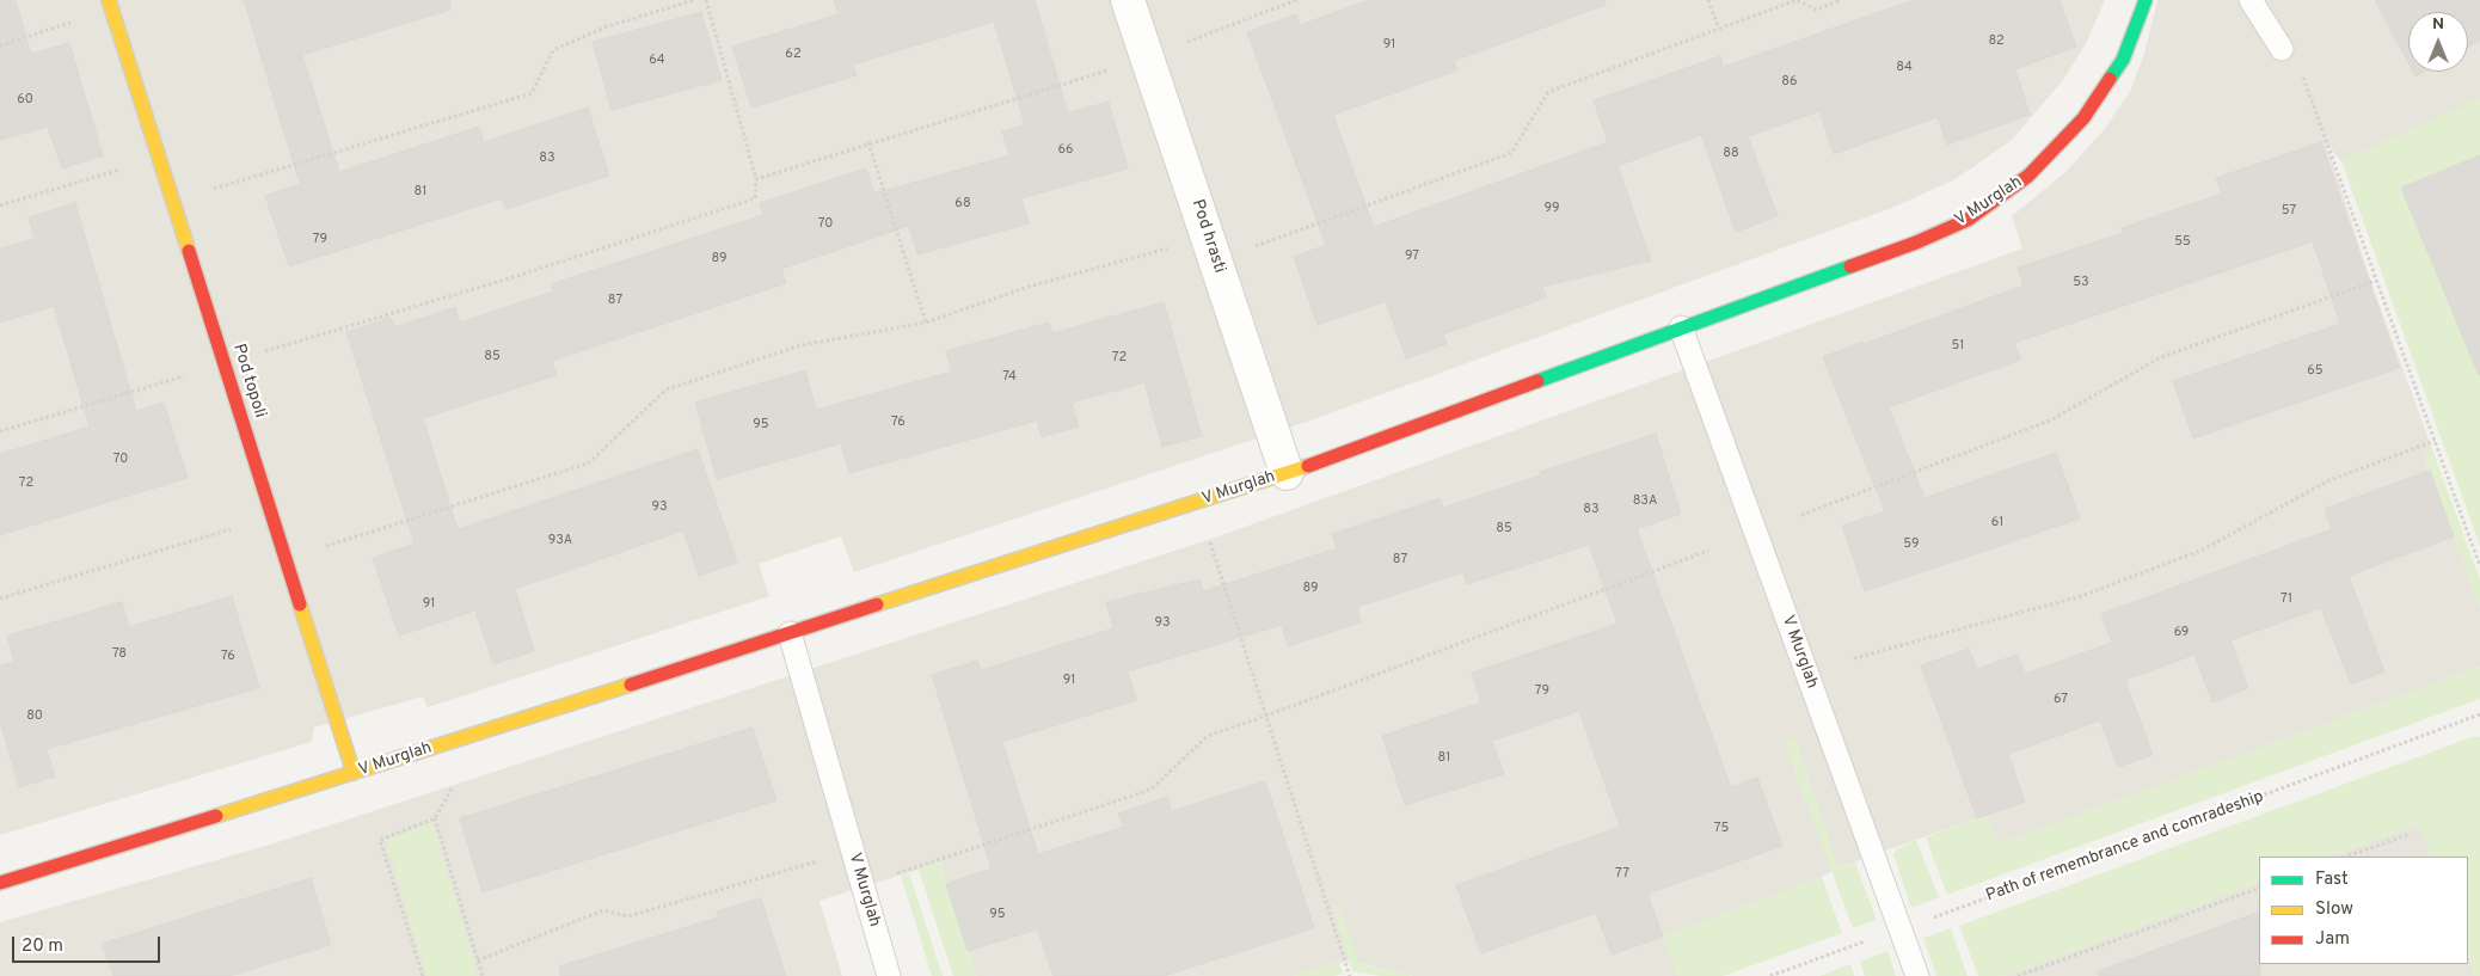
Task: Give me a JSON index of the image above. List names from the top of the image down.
{
  "streets": {
    "street": ["V Murglah", "Pod hrasti", "Pod topoli"],
    "path": ["Path of remembrance and comradeship"]
  },
  "crossings": [
    ["V Murglah", "Pod hrasti"],
    ["V Murglah", "Pod topoli"],
    ["V Murglah", "Path of remembrance and comradeship"]
  ],
  "house_numbers": [
    "82",
    "91",
    "62",
    "64",
    "84",
    "86",
    "60",
    "66",
    "88",
    "83",
    "81",
    "68",
    "99",
    "57",
    "70",
    "79",
    "55",
    "97",
    "89",
    "53",
    "87",
    "51",
    "85",
    "72",
    "65",
    "74",
    "76",
    "95",
    "70",
    "72",
    "83A",
    "93",
    "83",
    "61",
    "85",
    "93A",
    "59",
    "87",
    "89",
    "71",
    "91",
    "93",
    "69",
    "78",
    "76",
    "91",
    "79",
    "67",
    "80",
    "81",
    "75",
    "77",
    "95"
  ],
  "legend": ["Fast", "Slow", "Jam"],
  "scale_bar": "20 m",
  "north": "top"
}
